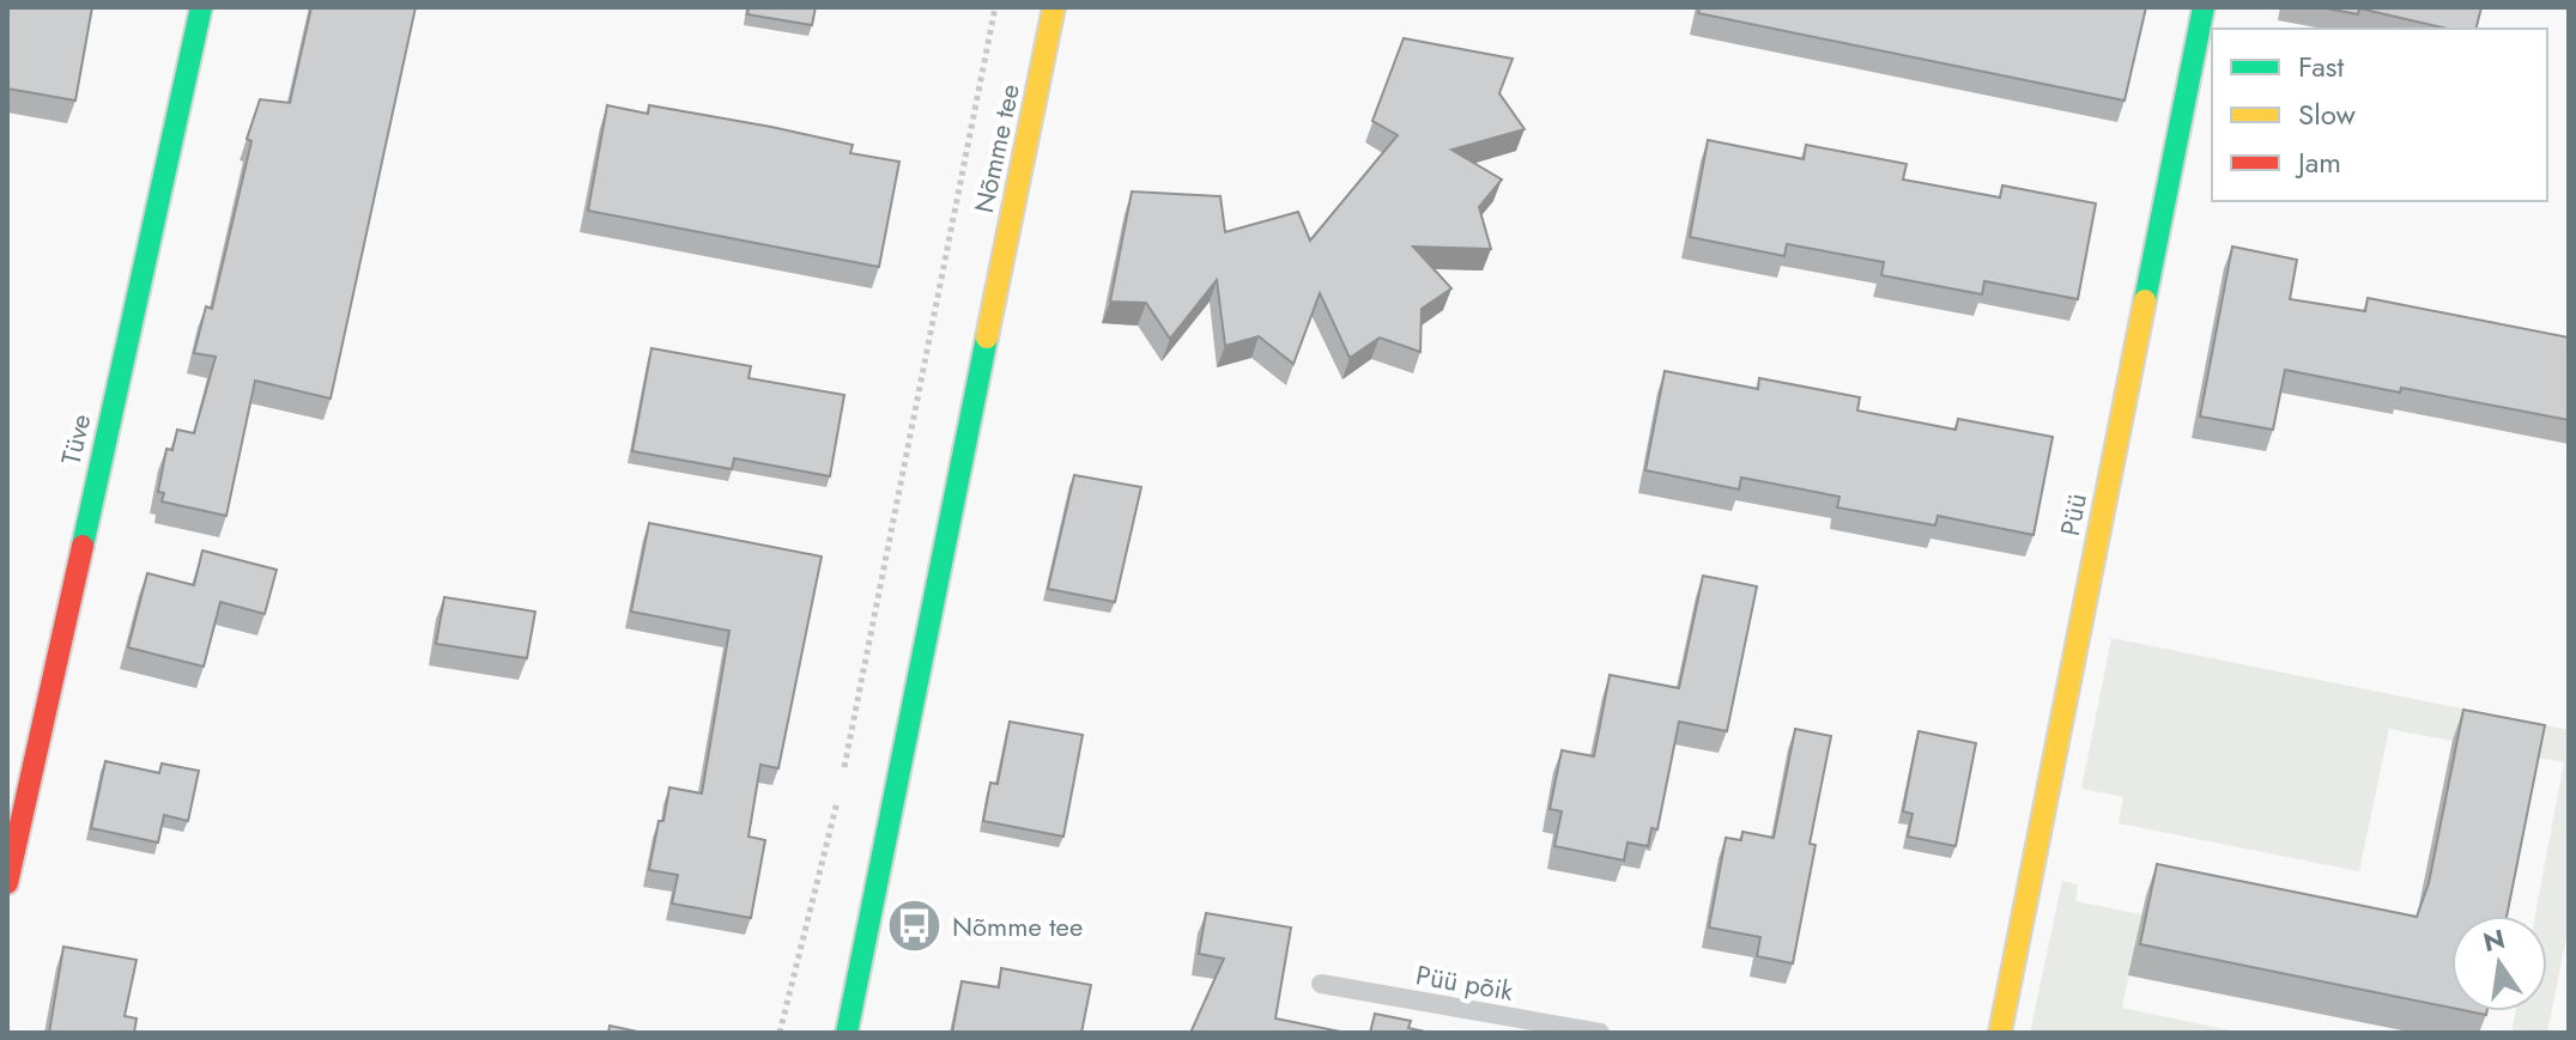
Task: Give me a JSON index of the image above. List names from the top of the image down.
{
  "streets": {
    "street": ["Nõmme tee", "Tüve", "Püü"],
    "lane": ["Püü põik"]
  },
  "places": {
    "bus stop": ["Nõmme tee"]
  },
  "legend": ["Fast", "Slow", "Jam"],
  "north": "top"
}
